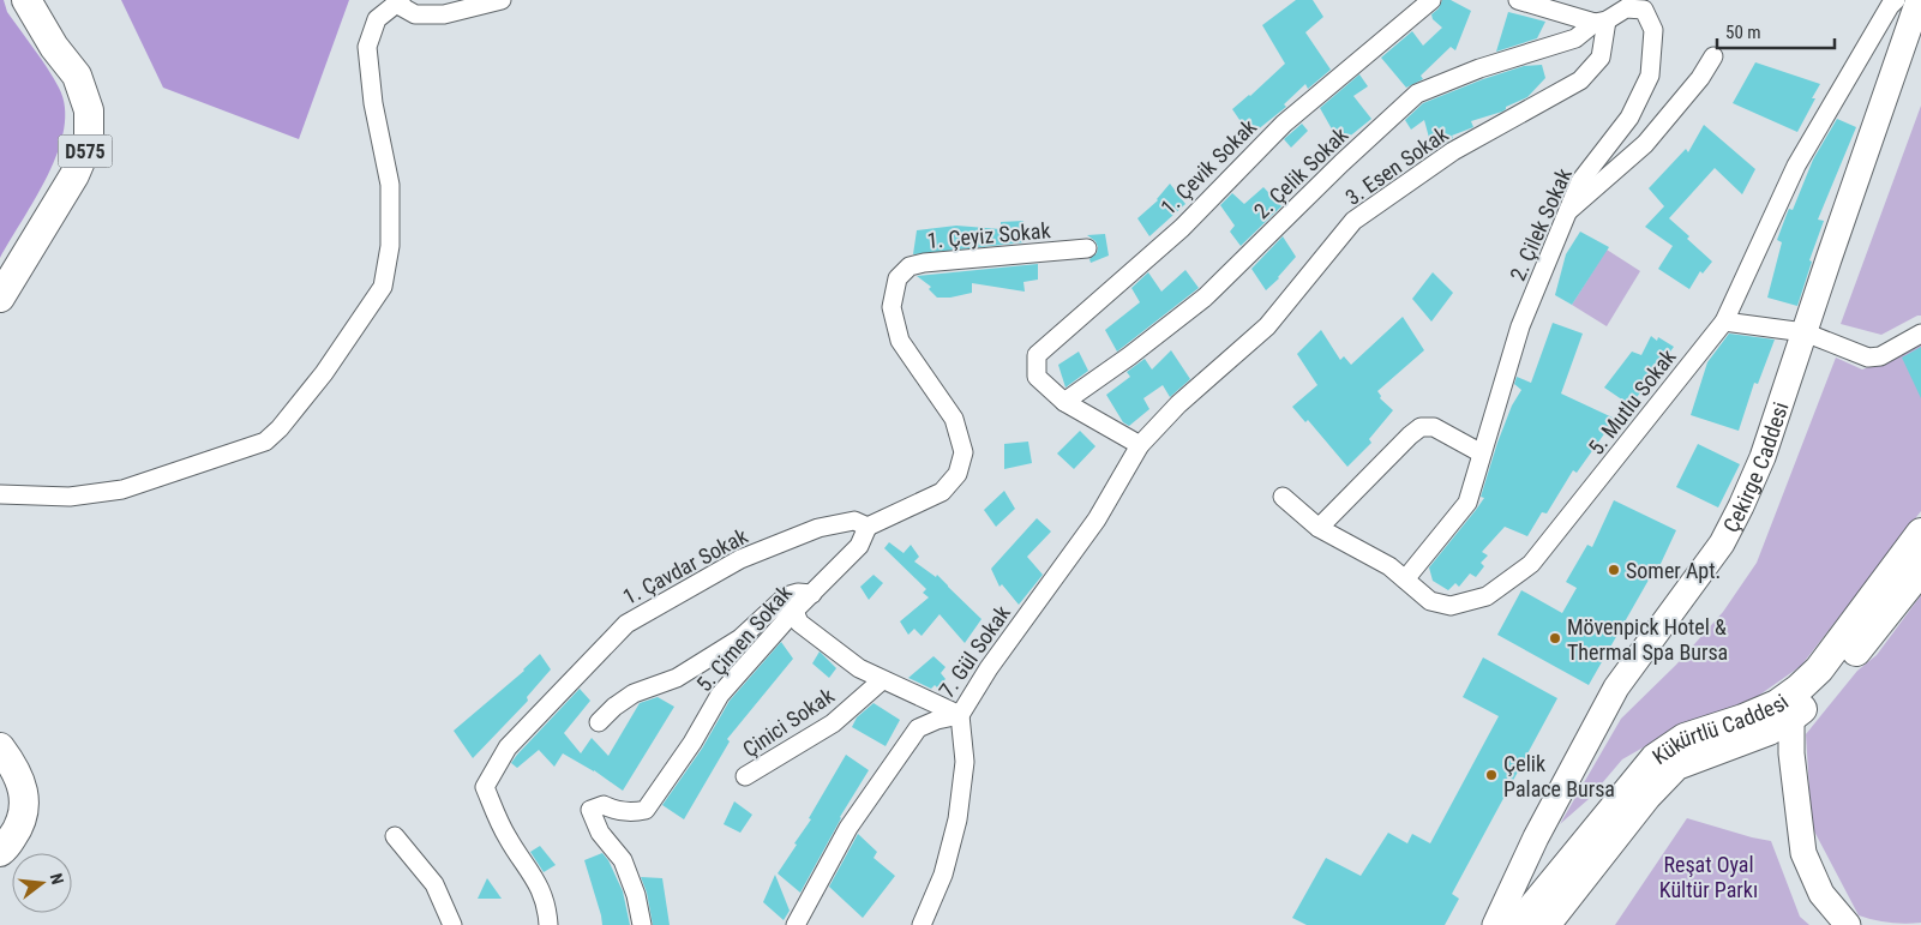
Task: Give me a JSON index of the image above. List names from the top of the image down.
{
  "streets": {
    "main road": ["D575", "Çekirge Caddesi", "Kükürtlü Caddesi"],
    "street": [
      "3. Esen Sokak",
      "1. Çevik Sokak",
      "2. Çelik Sokak",
      "2. Çilek Sokak",
      "1. Çeyiz Sokak",
      "5. Mutlu Sokak",
      "1. Çavdar Sokak",
      "5. Çimen Sokak",
      "7. Gül Sokak",
      "Çinici Sokak"
    ]
  },
  "crossings": [
    ["3. Esen Sokak", "2. Çelik Sokak"],
    ["3. Esen Sokak", "2. Çilek Sokak"],
    ["3. Esen Sokak", "7. Gül Sokak"],
    ["1. Çevik Sokak", "2. Çelik Sokak"],
    ["2. Çelik Sokak", "2. Çilek Sokak"],
    ["2. Çilek Sokak", "5. Mutlu Sokak"],
    ["1. Çeyiz Sokak", "1. Çavdar Sokak"],
    ["1. Çeyiz Sokak", "5. Çimen Sokak"],
    ["1. Çavdar Sokak", "5. Çimen Sokak"]
  ],
  "parks": ["Reşat Oyal Kültür Parkı"],
  "places": ["Somer Apt.", "Mövenpick Hotel & Thermal Spa Bursa", "Çelik Palace Bursa"],
  "scale_bar": "50 m",
  "north": "right"
}
